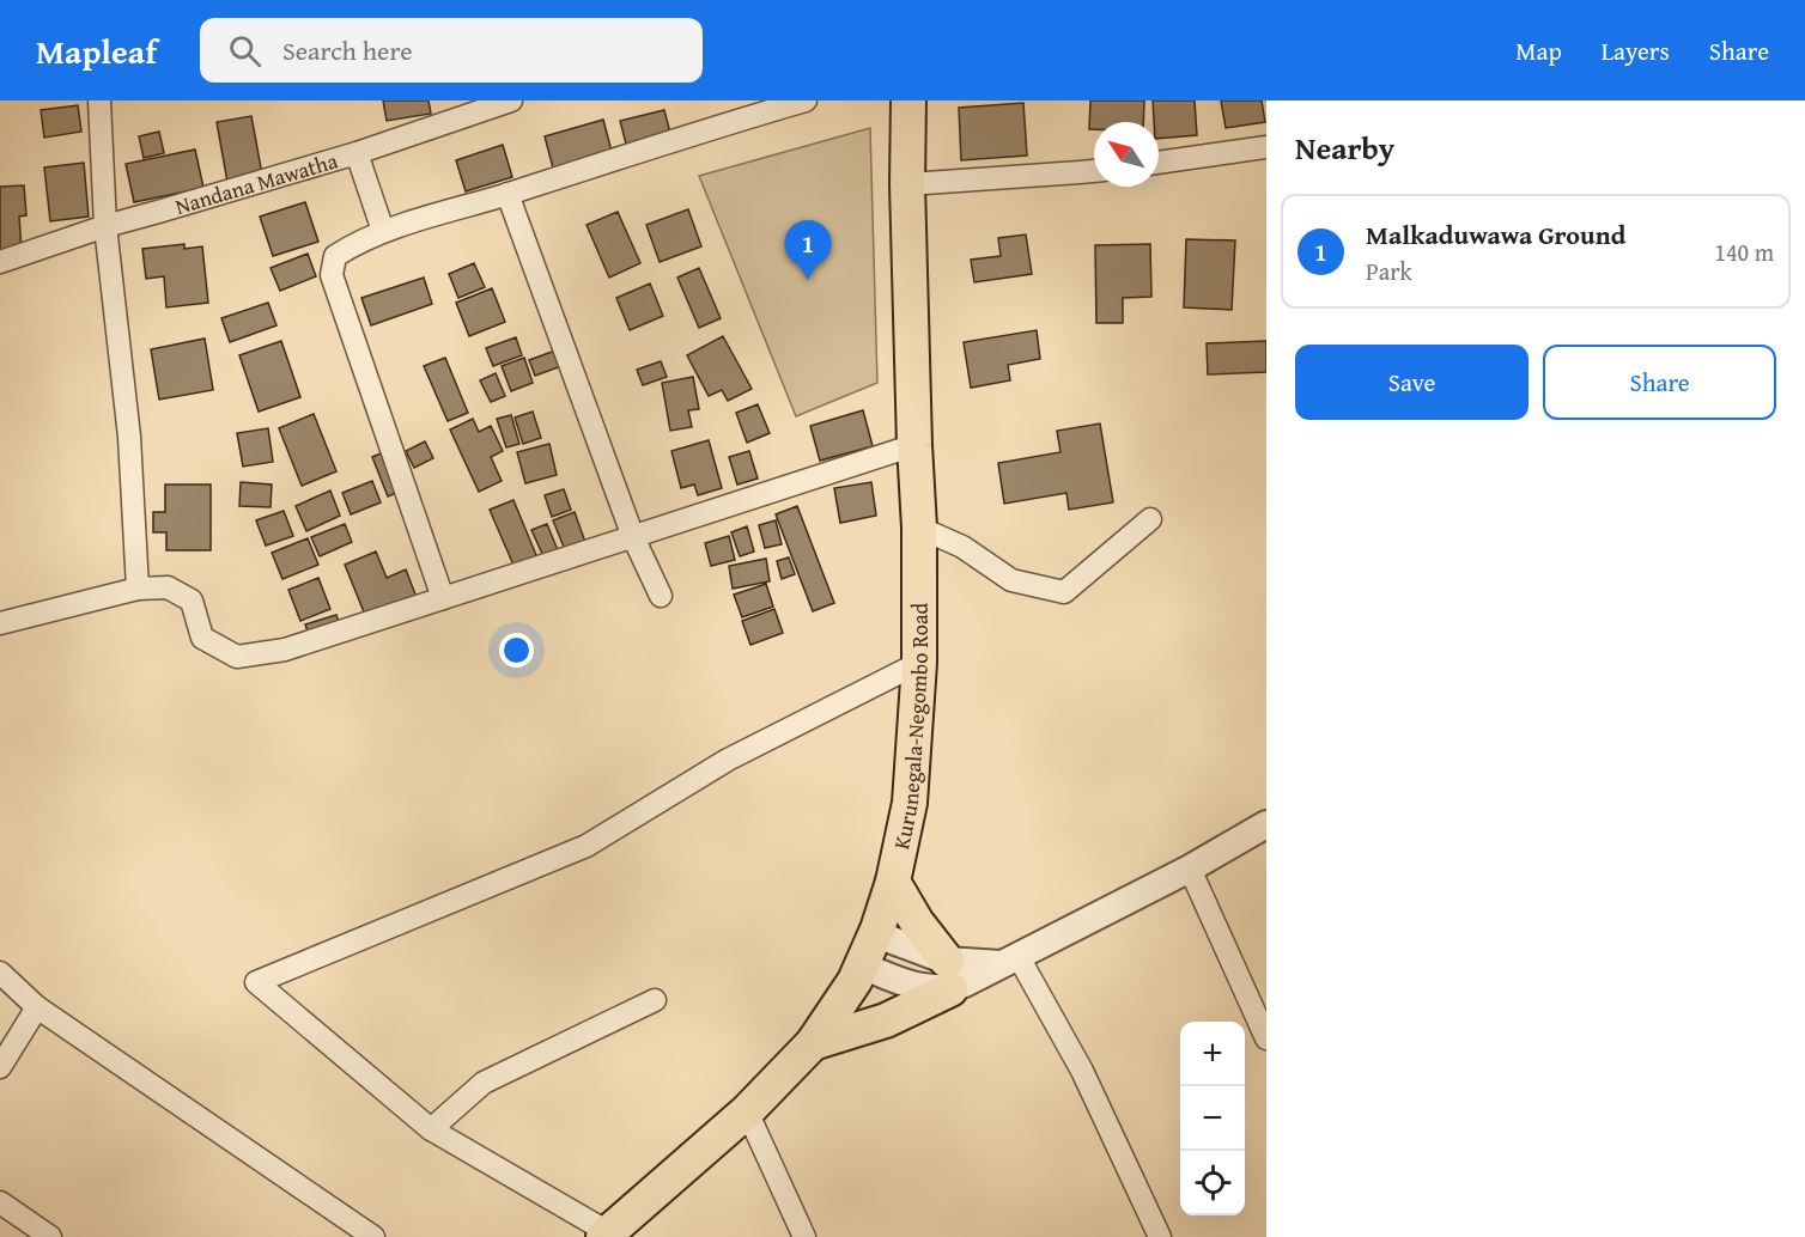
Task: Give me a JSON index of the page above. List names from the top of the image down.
{
  "streets": {
    "main road": ["Kurunegala-Negombo Road"],
    "street": ["Nandana Mawatha"]
  },
  "north": "top left",
  "page": {
    "header": "Mapleaf",
    "search": "Search here",
    "nav": ["Map", "Layers", "Share"],
    "heading": "Nearby",
    "list": [
      {
        "mark": "1",
        "name": "Malkaduwawa Ground",
        "note": "Park",
        "value": "140 m"
      }
    ],
    "pins": "1",
    "buttons": ["Save", "Share"],
    "map_buttons": ["+", "−"]
  }
}
